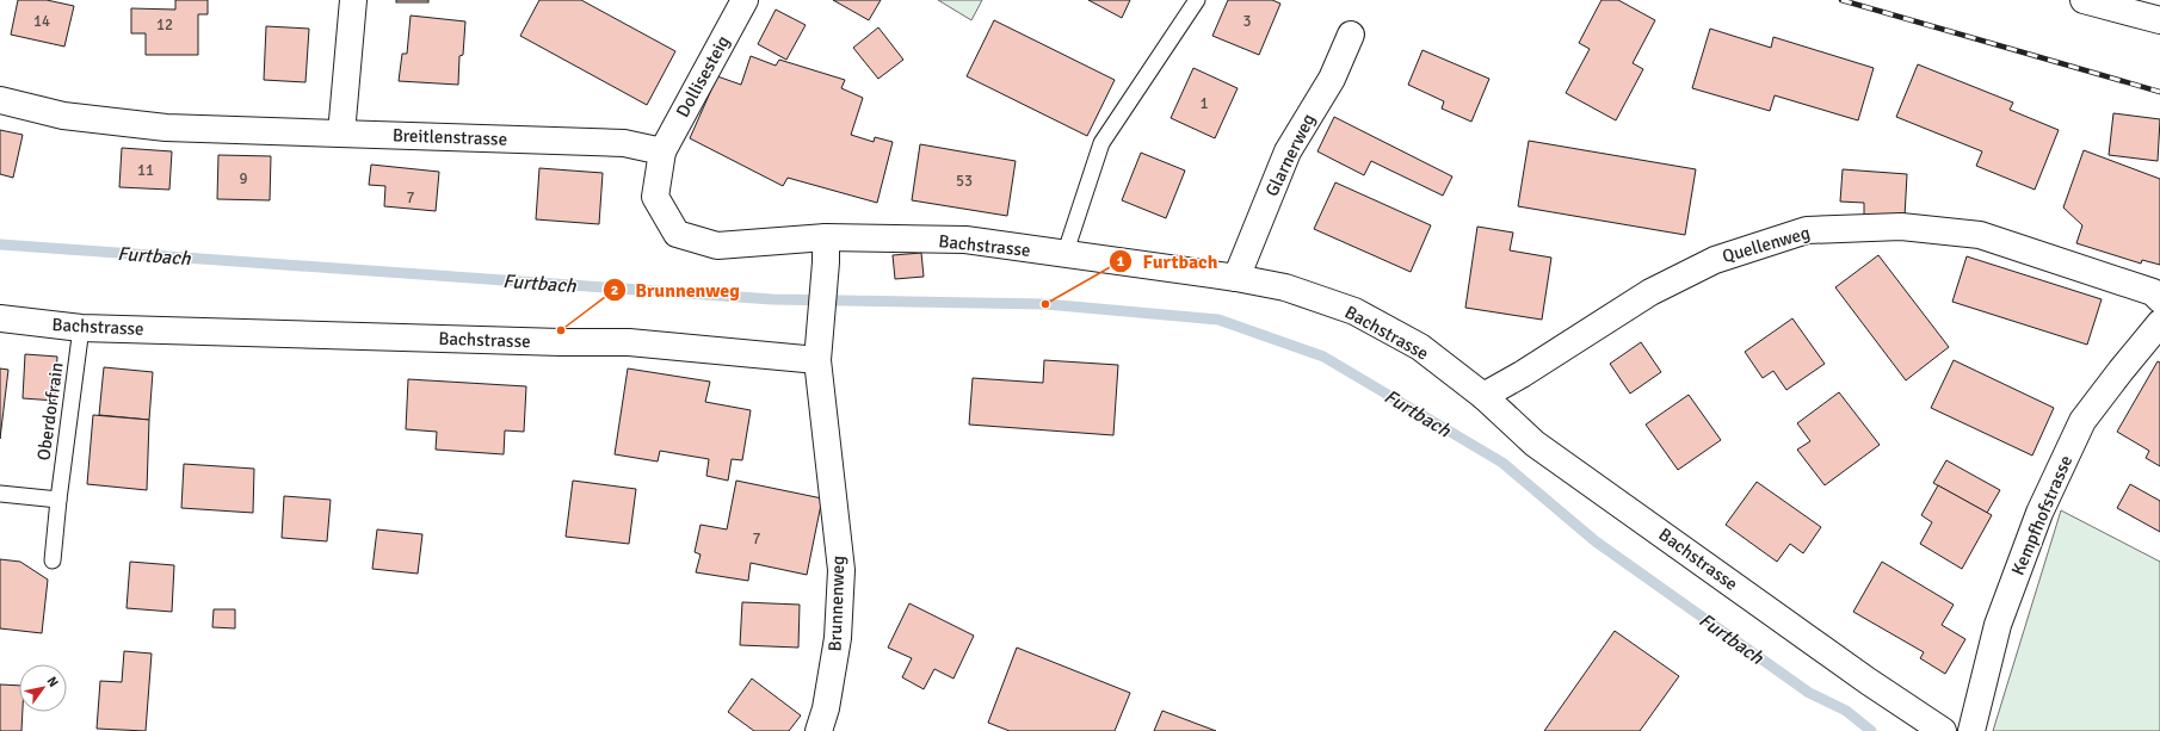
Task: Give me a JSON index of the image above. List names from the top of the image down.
{
  "streets": {
    "street": [
      "Dollisesteig",
      "Breitlenstrasse",
      "Glarnerweg",
      "Quellenweg",
      "Bachstrasse",
      "Kempfhofstrasse",
      "Brunnenweg"
    ],
    "lane": ["Oberdorfrain"]
  },
  "crossings": [
    ["Dollisesteig", "Breitlenstrasse"],
    ["Glarnerweg", "Bachstrasse"],
    ["Quellenweg", "Bachstrasse"],
    ["Bachstrasse", "Oberdorfrain"],
    ["Bachstrasse", "Brunnenweg"]
  ],
  "water": ["Furtbach"],
  "places": ["Furtbach", "Brunnenweg"],
  "house_numbers": [
    "14",
    "3",
    "12",
    "1",
    "11",
    "9",
    "53",
    "7",
    "7"
  ],
  "north": "top right"
}
